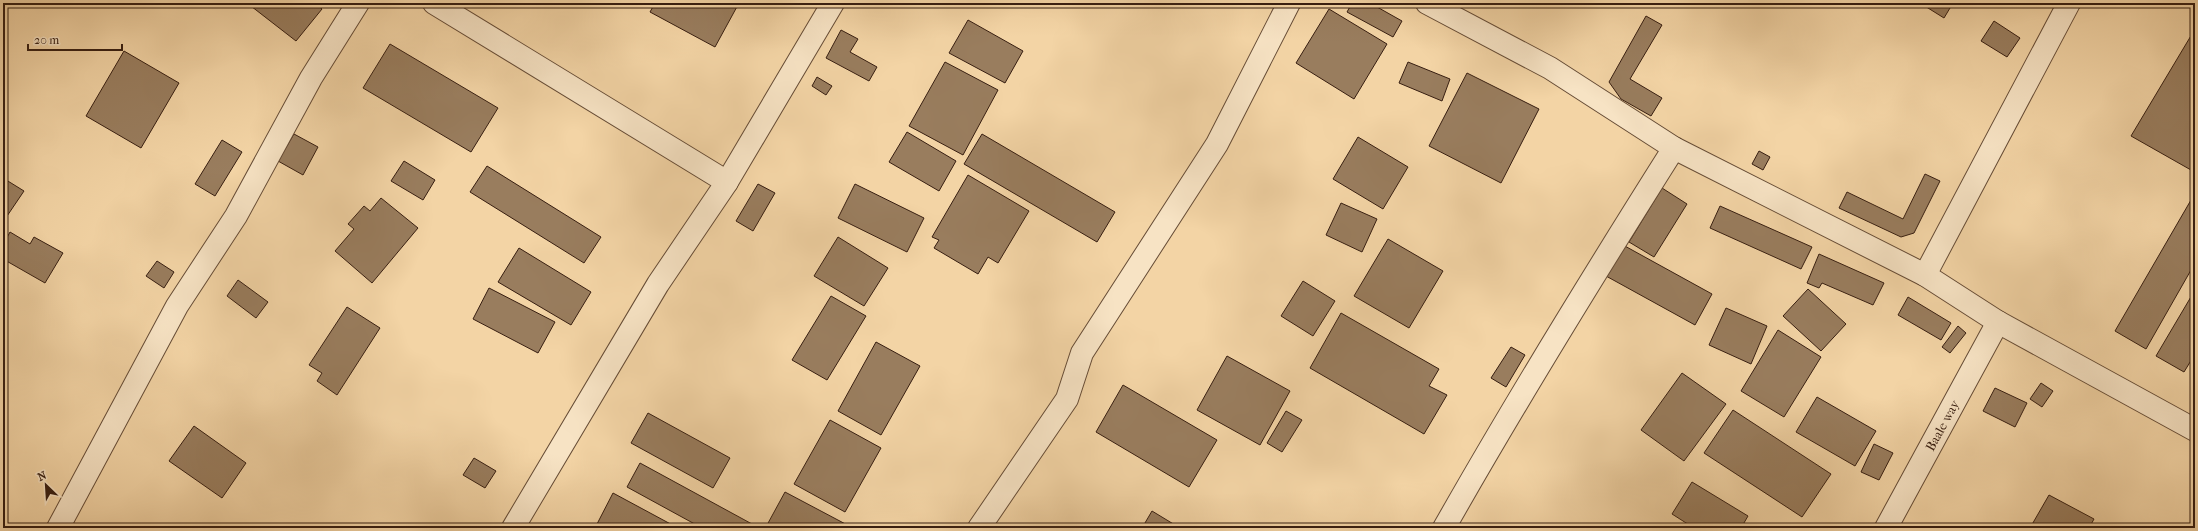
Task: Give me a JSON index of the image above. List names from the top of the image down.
{
  "streets": {
    "street": ["Baale way"]
  },
  "scale_bar": "20 m",
  "north": "top left"
}
